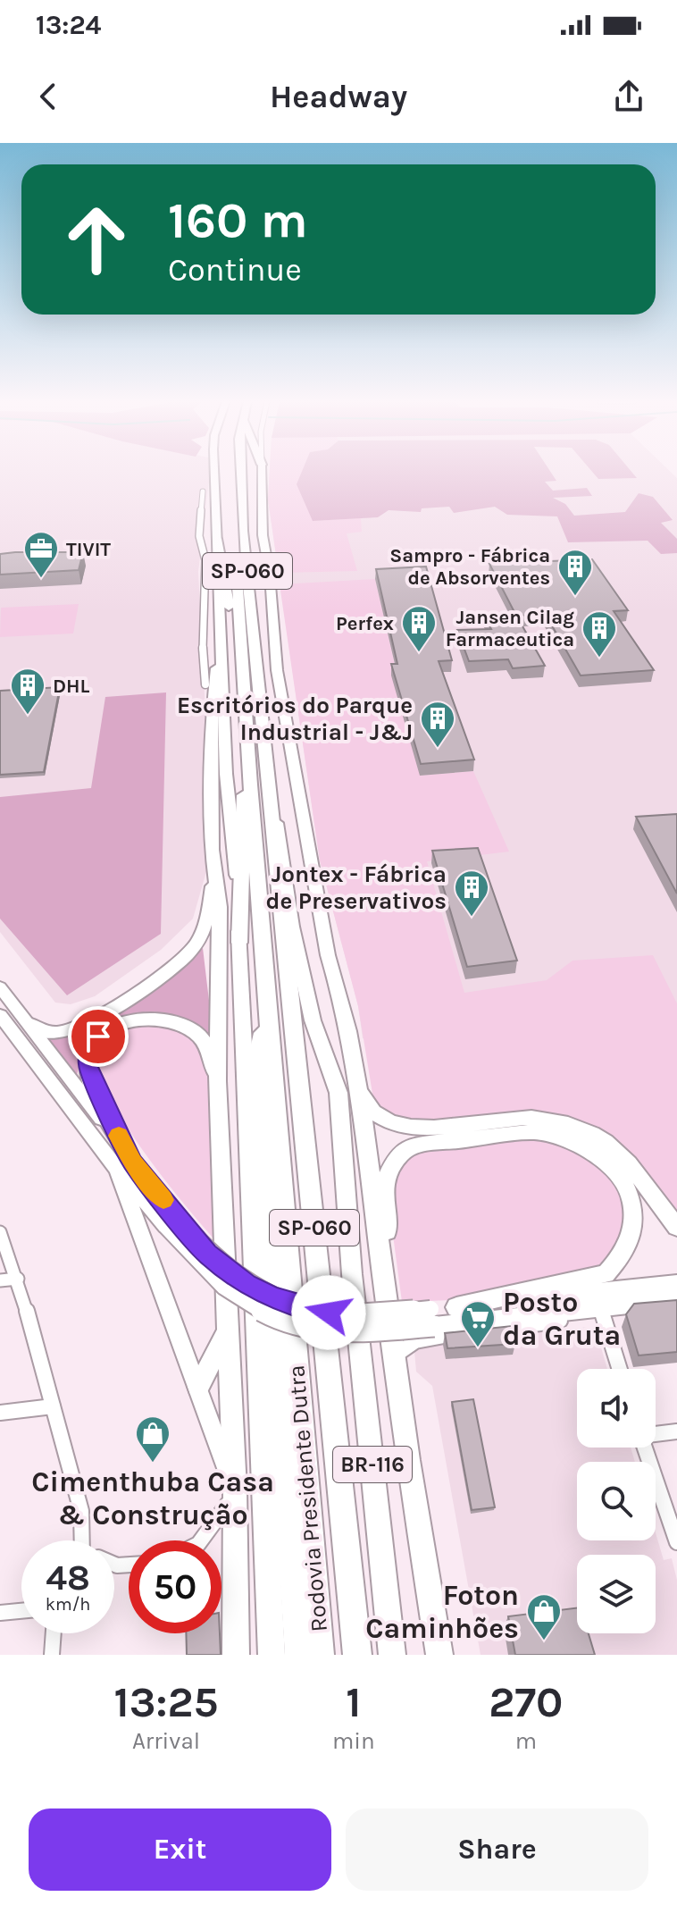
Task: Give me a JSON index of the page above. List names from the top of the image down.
{
  "streets": {
    "highway": ["SP-060", "Rodovia Presidente Dutra"],
    "main road": ["BR-116"]
  },
  "crossings": [
    ["BR-116", "Rodovia Presidente Dutra"]
  ],
  "places": {
    "office": ["TIVIT"],
    "building": [
      "Sampro - Fábrica de Absorventes",
      "Perfex",
      "Jansen Cilag Farmaceutica",
      "DHL",
      "Escritórios do Parque Industrial - J&J",
      "Jontex - Fábrica de Preservativos"
    ],
    "supermarket": ["Posto da Gruta"],
    "shop": ["Cimenthuba Casa & Construção", "Foton Caminhões"]
  },
  "page": {
    "status": "13:24",
    "header": "Headway",
    "turn": ["160 m", "Continue"],
    "speed": "48 km/h",
    "limit": "50",
    "eta": [
      "13:25",
      "Arrival",
      "1",
      "min",
      "270",
      "m"
    ],
    "buttons": ["Exit", "Share"]
  }
}
